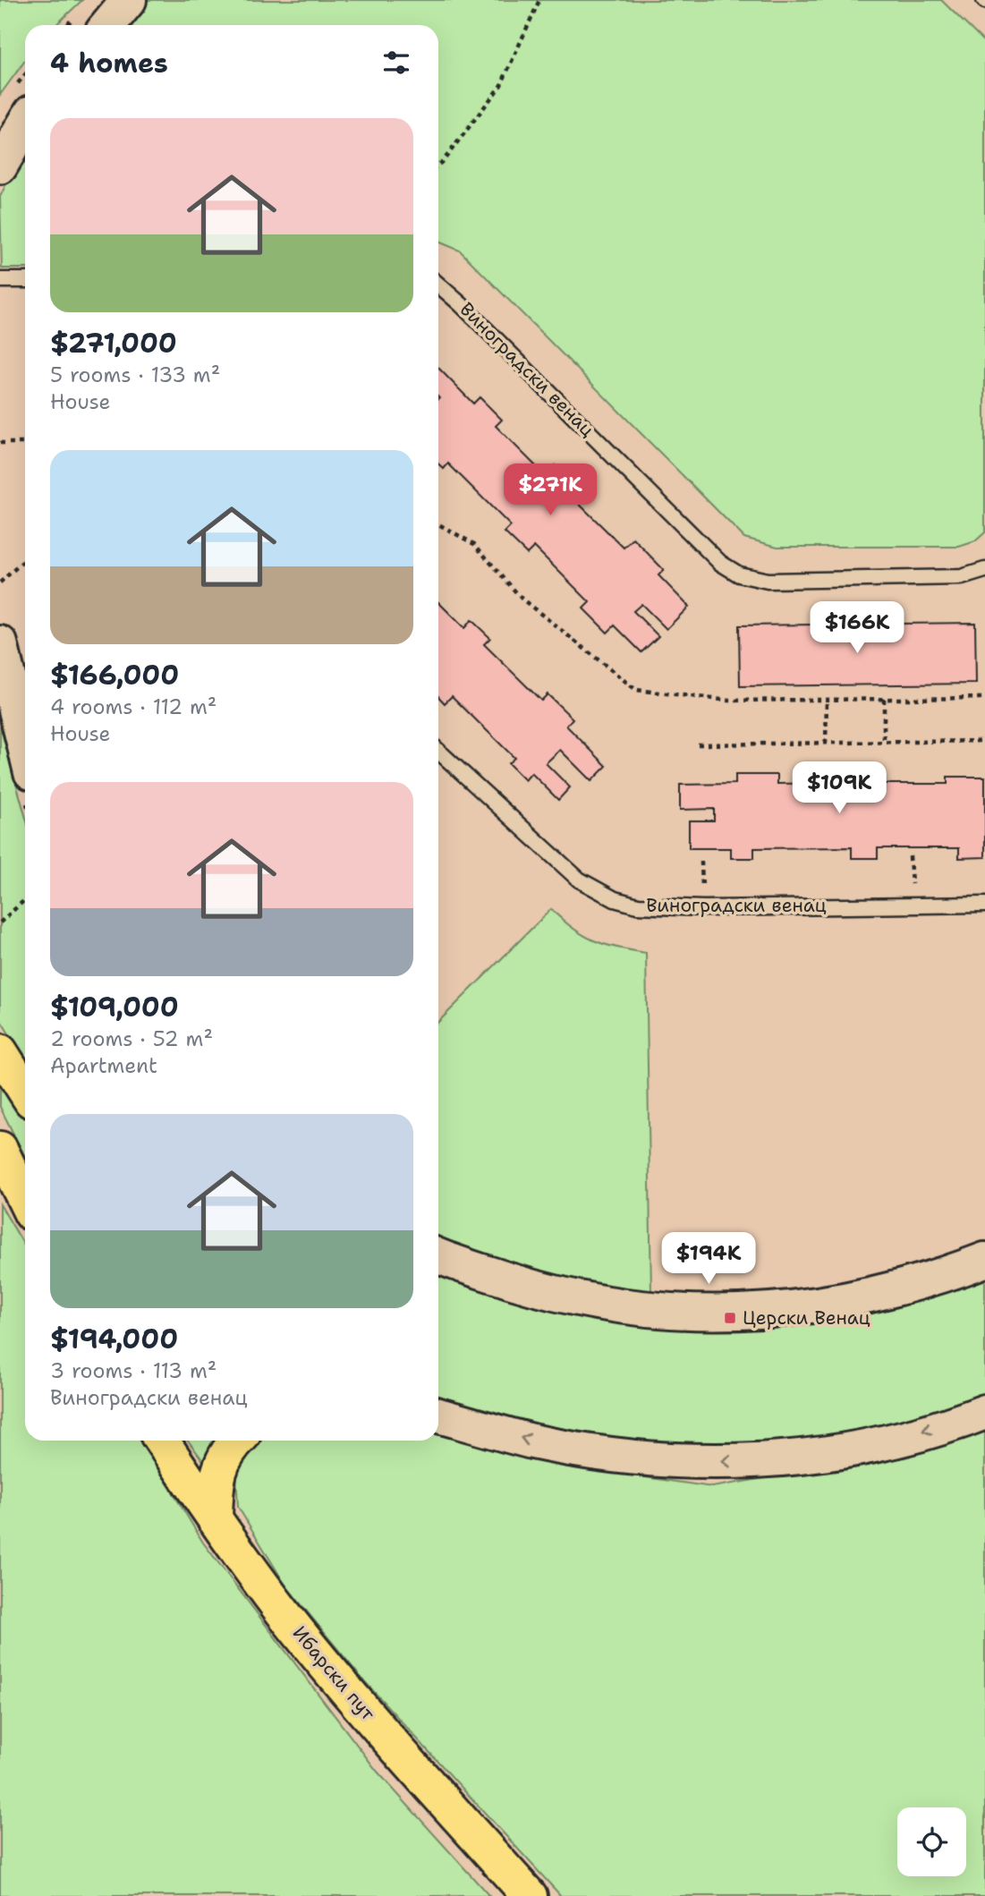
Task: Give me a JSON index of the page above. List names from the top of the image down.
{
  "streets": {
    "main road": ["Ибарски пут"],
    "lane": ["Виноградски венац"]
  },
  "places": {
    "transit": ["Церски Венац"]
  },
  "page": {
    "heading": "4 homes",
    "list": [
      {
        "name": "$271,000",
        "note": "5 rooms · 133 m² · House"
      },
      {
        "name": "$166,000",
        "note": "4 rooms · 112 m² · House"
      },
      {
        "name": "$109,000",
        "note": "2 rooms · 52 m² · Apartment"
      },
      {
        "name": "$194,000",
        "note": "3 rooms · 113 m² · Виноградски венац"
      }
    ],
    "price": [
      "$271K",
      "$166K",
      "$109K",
      "$194K"
    ]
  }
}
